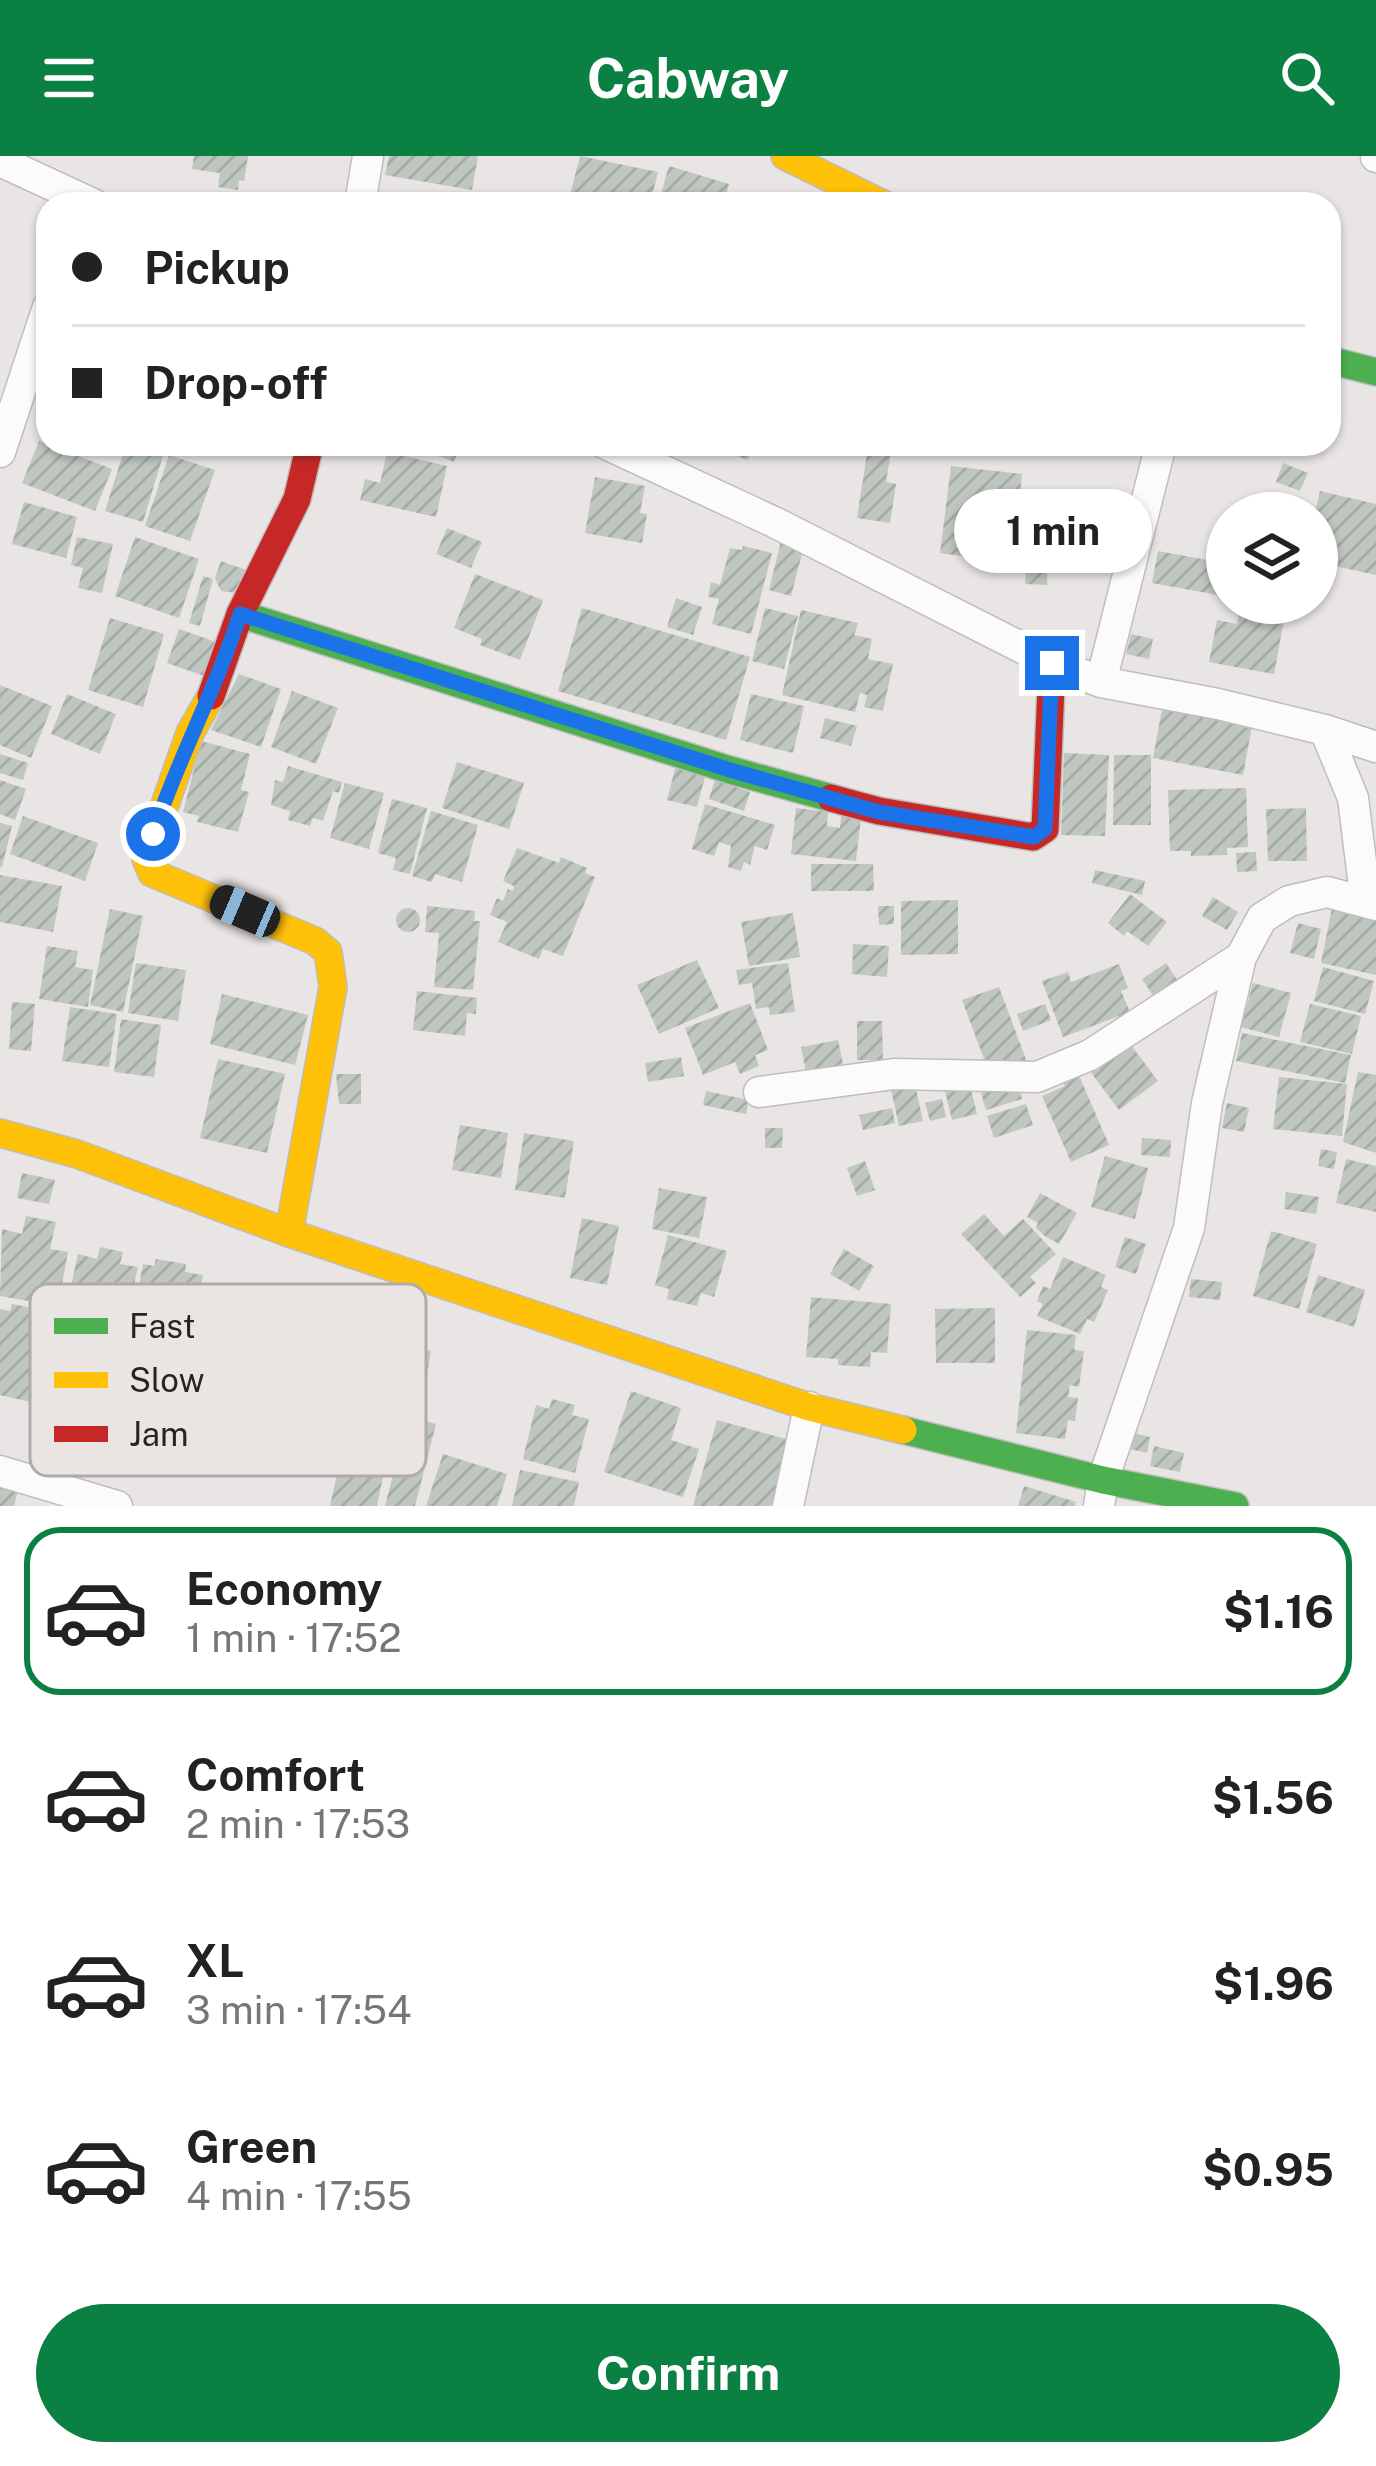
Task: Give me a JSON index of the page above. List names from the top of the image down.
{
  "legend": ["Fast", "Slow", "Jam"],
  "page": {
    "header": "Cabway",
    "banner": ["Pickup", "Drop-off"],
    "bubble": "1 min",
    "list": [
      {
        "name": "Economy",
        "note": "1 min · 17:52",
        "value": "$1.16"
      },
      {
        "name": "Comfort",
        "note": "2 min · 17:53",
        "value": "$1.56"
      },
      {
        "name": "XL",
        "note": "3 min · 17:54",
        "value": "$1.96"
      },
      {
        "name": "Green",
        "note": "4 min · 17:55",
        "value": "$0.95"
      }
    ],
    "buttons": "Confirm"
  }
}
